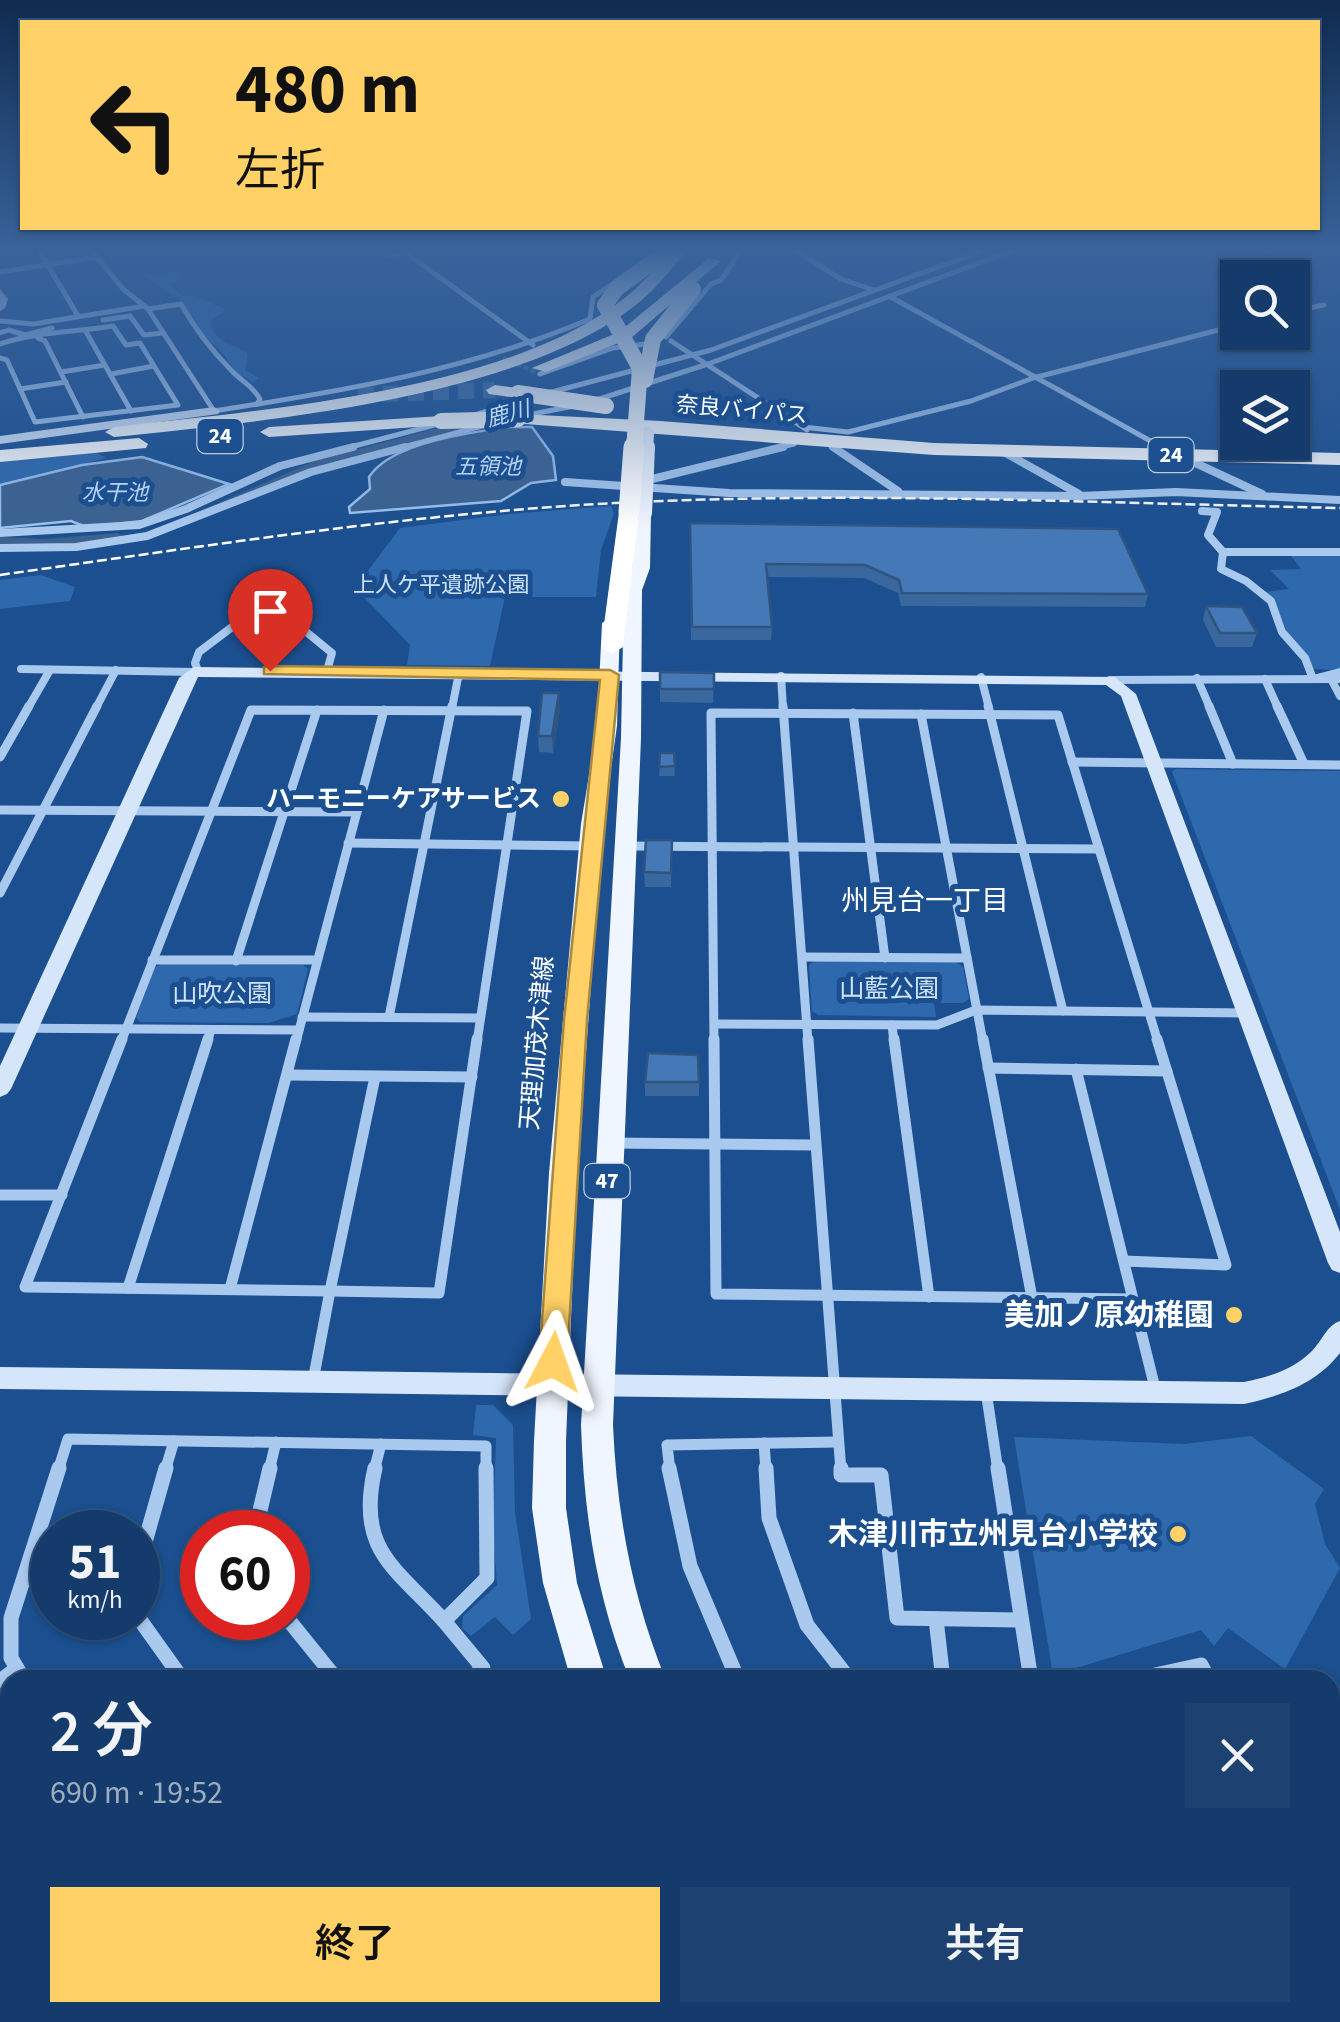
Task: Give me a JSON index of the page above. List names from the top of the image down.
{
  "streets": {
    "highway": ["奈良バイパス", "24"],
    "main road": ["天理加茂木津線", "47"]
  },
  "districts": ["州見台一丁目"],
  "water": ["鹿川", "五領池", "水干池"],
  "parks": ["上人ケ平遺跡公園", "山藍公園", "山吹公園"],
  "places": ["ハーモニーケアサービス", "美加ノ原幼稚園", "木津川市立州見台小学校"],
  "page": {
    "turn": ["480 m", "左折"],
    "speed": "51 km/h",
    "limit": "60",
    "heading": ["2 分", "690 m · 19:52"],
    "buttons": ["終了", "共有"]
  }
}
